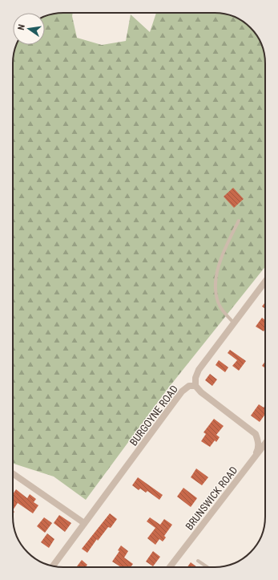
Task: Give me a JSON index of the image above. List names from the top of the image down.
{
  "streets": {
    "street": ["BURGOYNE ROAD", "BRUNSWICK ROAD"]
  },
  "north": "left"
}
